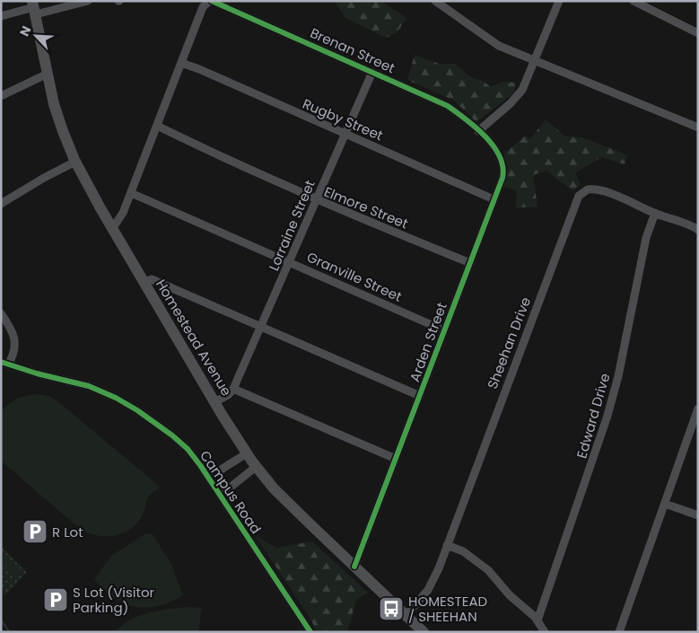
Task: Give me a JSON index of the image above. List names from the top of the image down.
{
  "streets": {
    "main road": ["Homestead Avenue"],
    "street": [
      "Brenan Street",
      "Rugby Street",
      "Elmore Street",
      "Lorraine Street",
      "Granville Street",
      "Arden Street",
      "Sheehan Drive",
      "Edward Drive",
      "Campus Road"
    ]
  },
  "crossings": [
    ["Brenan Street", "Lorraine Street"],
    ["Brenan Street", "Arden Street"],
    ["Rugby Street", "Lorraine Street"],
    ["Rugby Street", "Arden Street"],
    ["Elmore Street", "Lorraine Street"],
    ["Elmore Street", "Arden Street"],
    ["Lorraine Street", "Granville Street"],
    ["Granville Street", "Arden Street"],
    ["Homestead Avenue", "Arden Street"],
    ["Homestead Avenue", "Sheehan Drive"],
    ["Homestead Avenue", "Campus Road"],
    ["Sheehan Drive", "Edward Drive"]
  ],
  "places": {
    "parking": ["R Lot", "S Lot (Visitor Parking)"],
    "bus stop": ["HOMESTEAD / SHEEHAN"]
  },
  "north": "top left"
}
